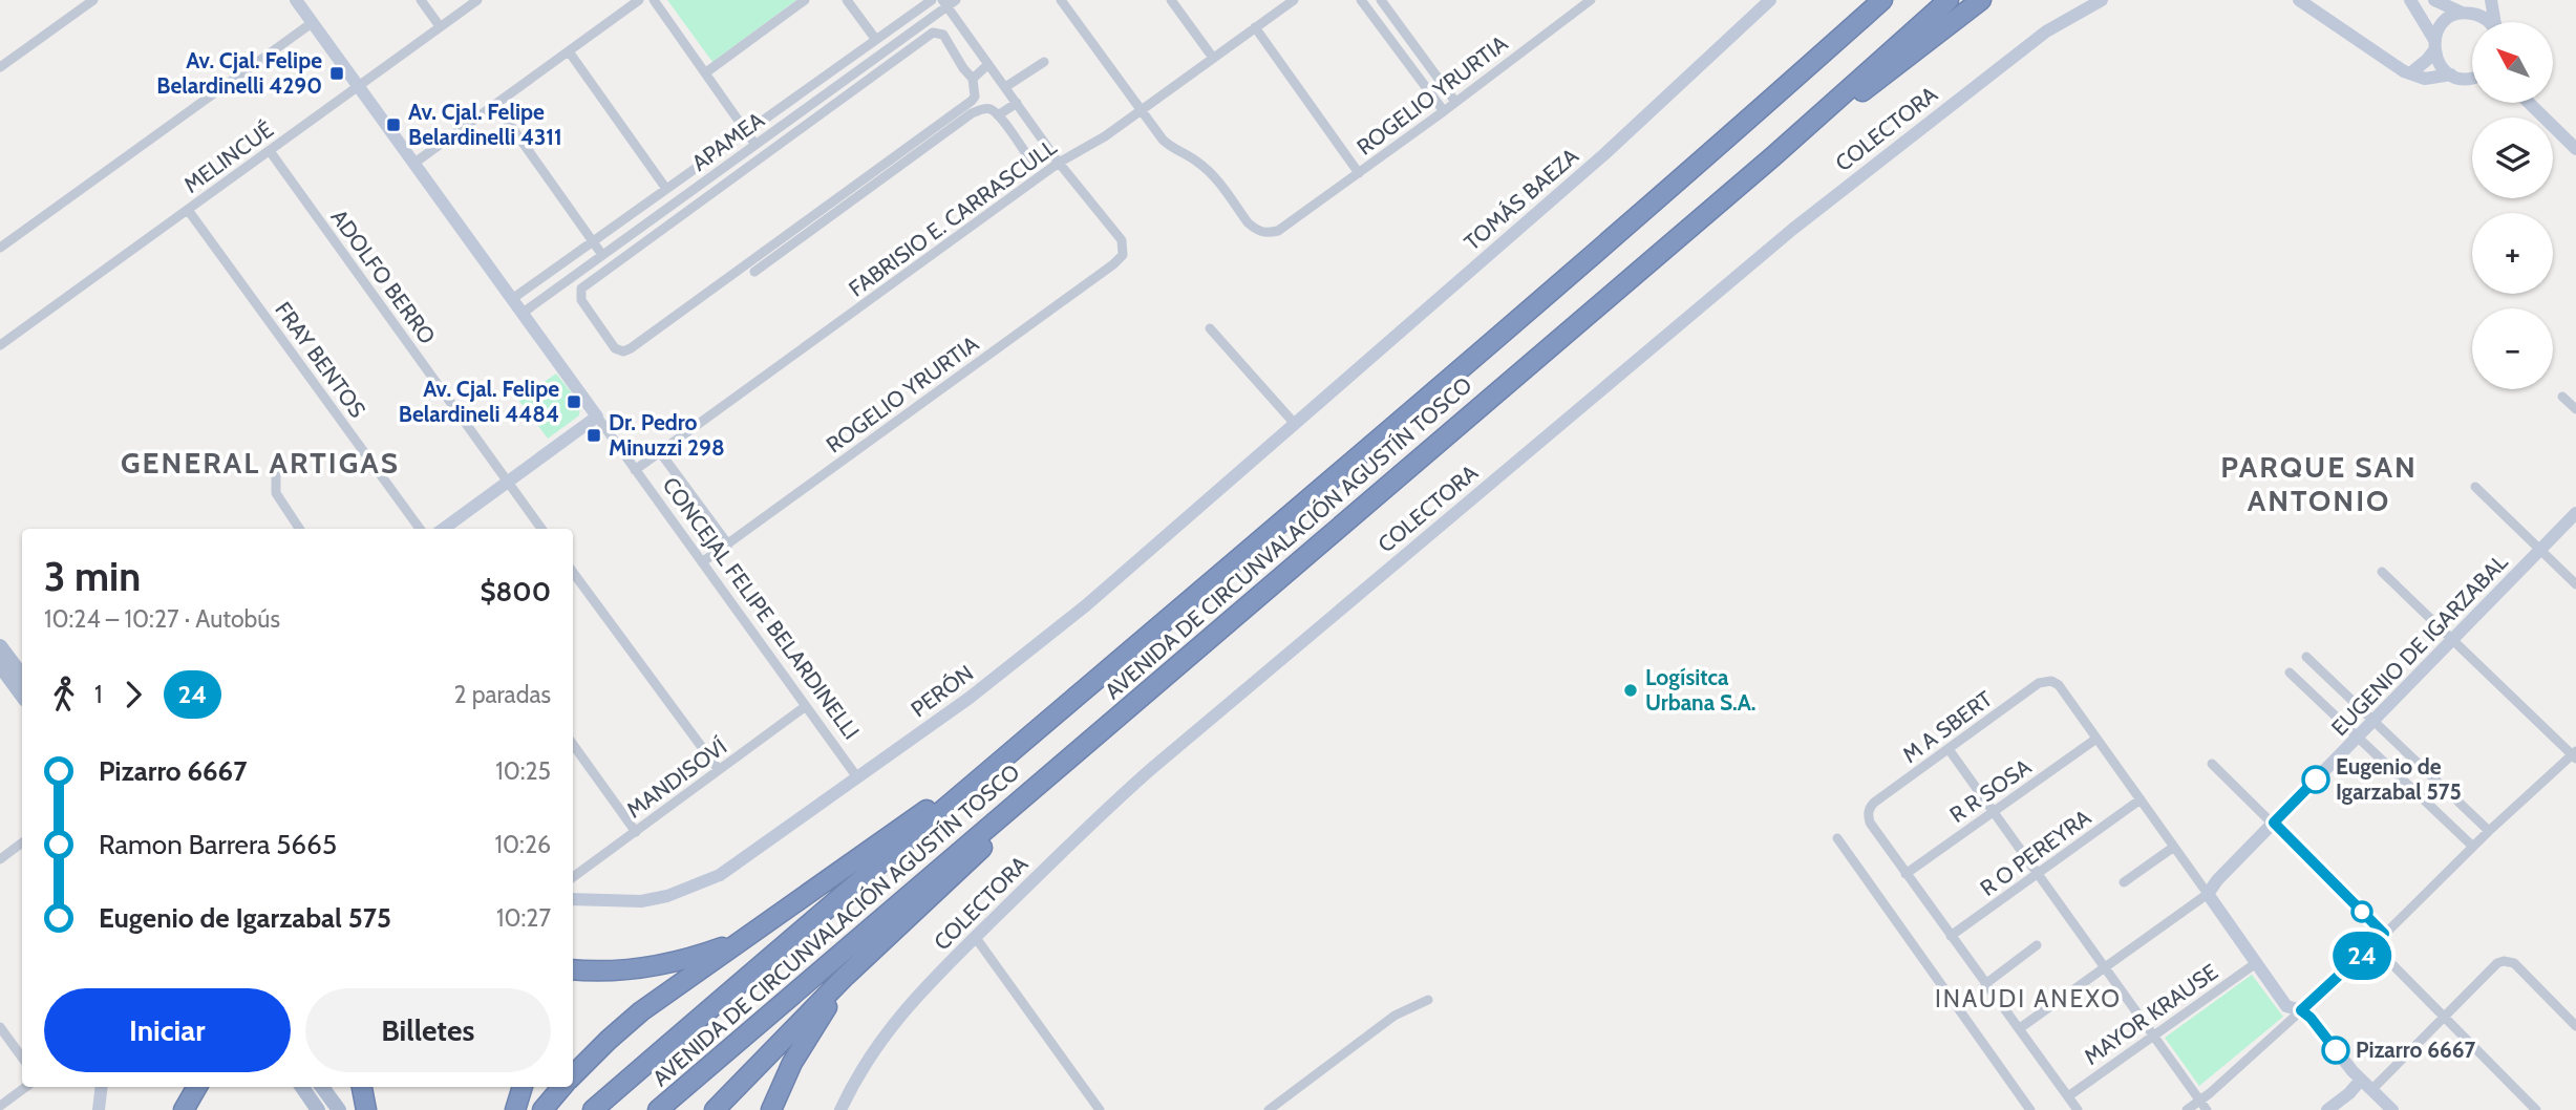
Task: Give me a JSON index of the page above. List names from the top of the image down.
{
  "streets": {
    "highway": ["AVENIDA DE CIRCUNVALACIÓN AGUSTÍN TOSCO"],
    "street": [
      "ROGELIO YRURTIA",
      "COLECTORA",
      "APAMEA",
      "MELINCUÉ",
      "TOMÁS BAEZA",
      "FABRISIO E. CARRASCULL",
      "ADOLFO BERRO",
      "FRAY BENTOS",
      "CONCEJAL FELIPE BELARDINELLI",
      "EUGENIO DE IGARZABAL",
      "PERÓN",
      "M A SBERT",
      "MANDISOVÍ",
      "R R SOSA",
      "R O PEREYRA",
      "MAYOR KRAUSE"
    ]
  },
  "crossings": [
    ["ROGELIO YRURTIA", "FABRISIO E. CARRASCULL"],
    ["ROGELIO YRURTIA", "CONCEJAL FELIPE BELARDINELLI"],
    ["APAMEA", "CONCEJAL FELIPE BELARDINELLI"],
    ["MELINCUÉ", "ADOLFO BERRO"],
    ["MELINCUÉ", "FRAY BENTOS"],
    ["MELINCUÉ", "CONCEJAL FELIPE BELARDINELLI"],
    ["TOMÁS BAEZA", "PERÓN"],
    ["FABRISIO E. CARRASCULL", "CONCEJAL FELIPE BELARDINELLI"],
    ["CONCEJAL FELIPE BELARDINELLI", "PERÓN"],
    ["CONCEJAL FELIPE BELARDINELLI", "MANDISOVÍ"],
    ["M A SBERT", "R R SOSA"]
  ],
  "districts": ["GENERAL ARTIGAS", "PARQUE SAN ANTONIO", "INAUDI ANEXO"],
  "places": {
    "transit": [
      "Av. Cjal. Felipe Belardinelli 4290",
      "Av. Cjal. Felipe Belardinelli 4311",
      "Av. Cjal. Felipe Belardineli 4484",
      "Dr. Pedro Minuzzi 298"
    ],
    "other": ["Logísitca Urbana S.A.", "Eugenio de Igarzabal 575", "Pizarro 6667"]
  },
  "lines": ["bus line 24"],
  "north": "top left",
  "page": {
    "on_map": "24",
    "map_buttons": ["+", "−"],
    "heading": ["3 min", "10:24 – 10:27 · Autobús", "$800"],
    "legs": ["1", "24", "2 paradas"],
    "list": [
      {
        "name": "Pizarro 6667",
        "value": "10:25"
      },
      {
        "name": "Ramon Barrera 5665",
        "value": "10:26"
      },
      {
        "name": "Eugenio de Igarzabal 575",
        "value": "10:27"
      }
    ],
    "buttons": ["Iniciar", "Billetes"]
  }
}
